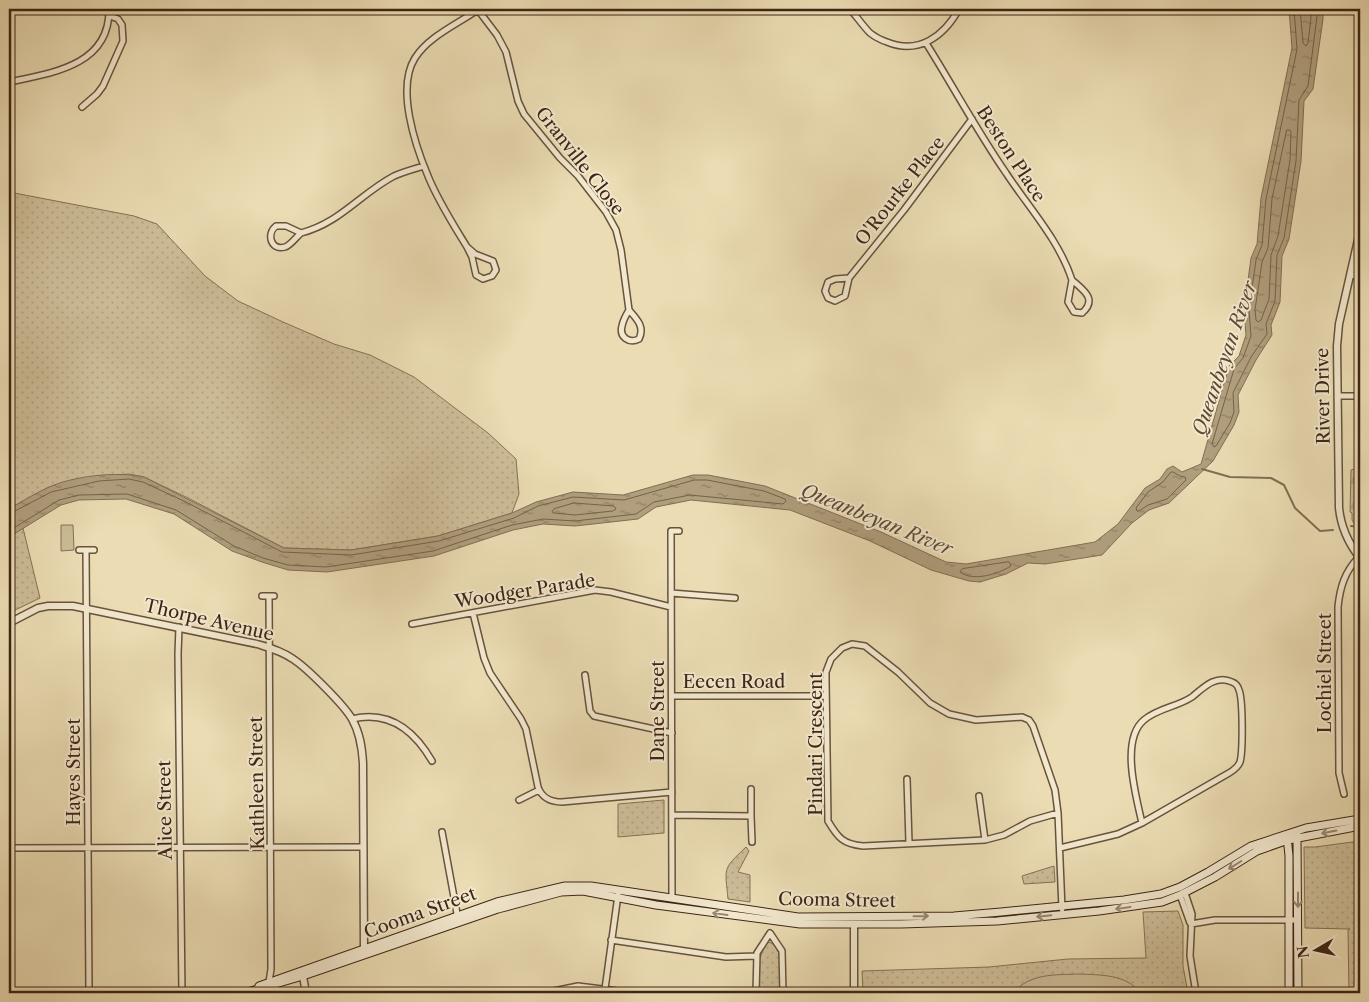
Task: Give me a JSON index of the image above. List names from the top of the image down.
{
  "streets": {
    "main road": ["Cooma Street"],
    "street": [
      "Beston Place",
      "Granville Close",
      "O'Rourke Place",
      "River Drive",
      "Woodger Parade",
      "Thorpe Avenue",
      "Lochiel Street",
      "Eecen Road",
      "Dane Street",
      "Pindari Crescent",
      "Hayes Street",
      "Kathleen Street",
      "Alice Street"
    ]
  },
  "crossings": [
    ["Beston Place", "O'Rourke Place"],
    ["River Drive", "Lochiel Street"],
    ["Woodger Parade", "Dane Street"],
    ["Thorpe Avenue", "Hayes Street"],
    ["Thorpe Avenue", "Kathleen Street"],
    ["Thorpe Avenue", "Alice Street"],
    ["Thorpe Avenue", "Cooma Street"],
    ["Eecen Road", "Dane Street"],
    ["Eecen Road", "Pindari Crescent"],
    ["Dane Street", "Cooma Street"],
    ["Pindari Crescent", "Cooma Street"],
    ["Kathleen Street", "Cooma Street"]
  ],
  "water": ["Queanbeyan River"],
  "north": "left"
}
